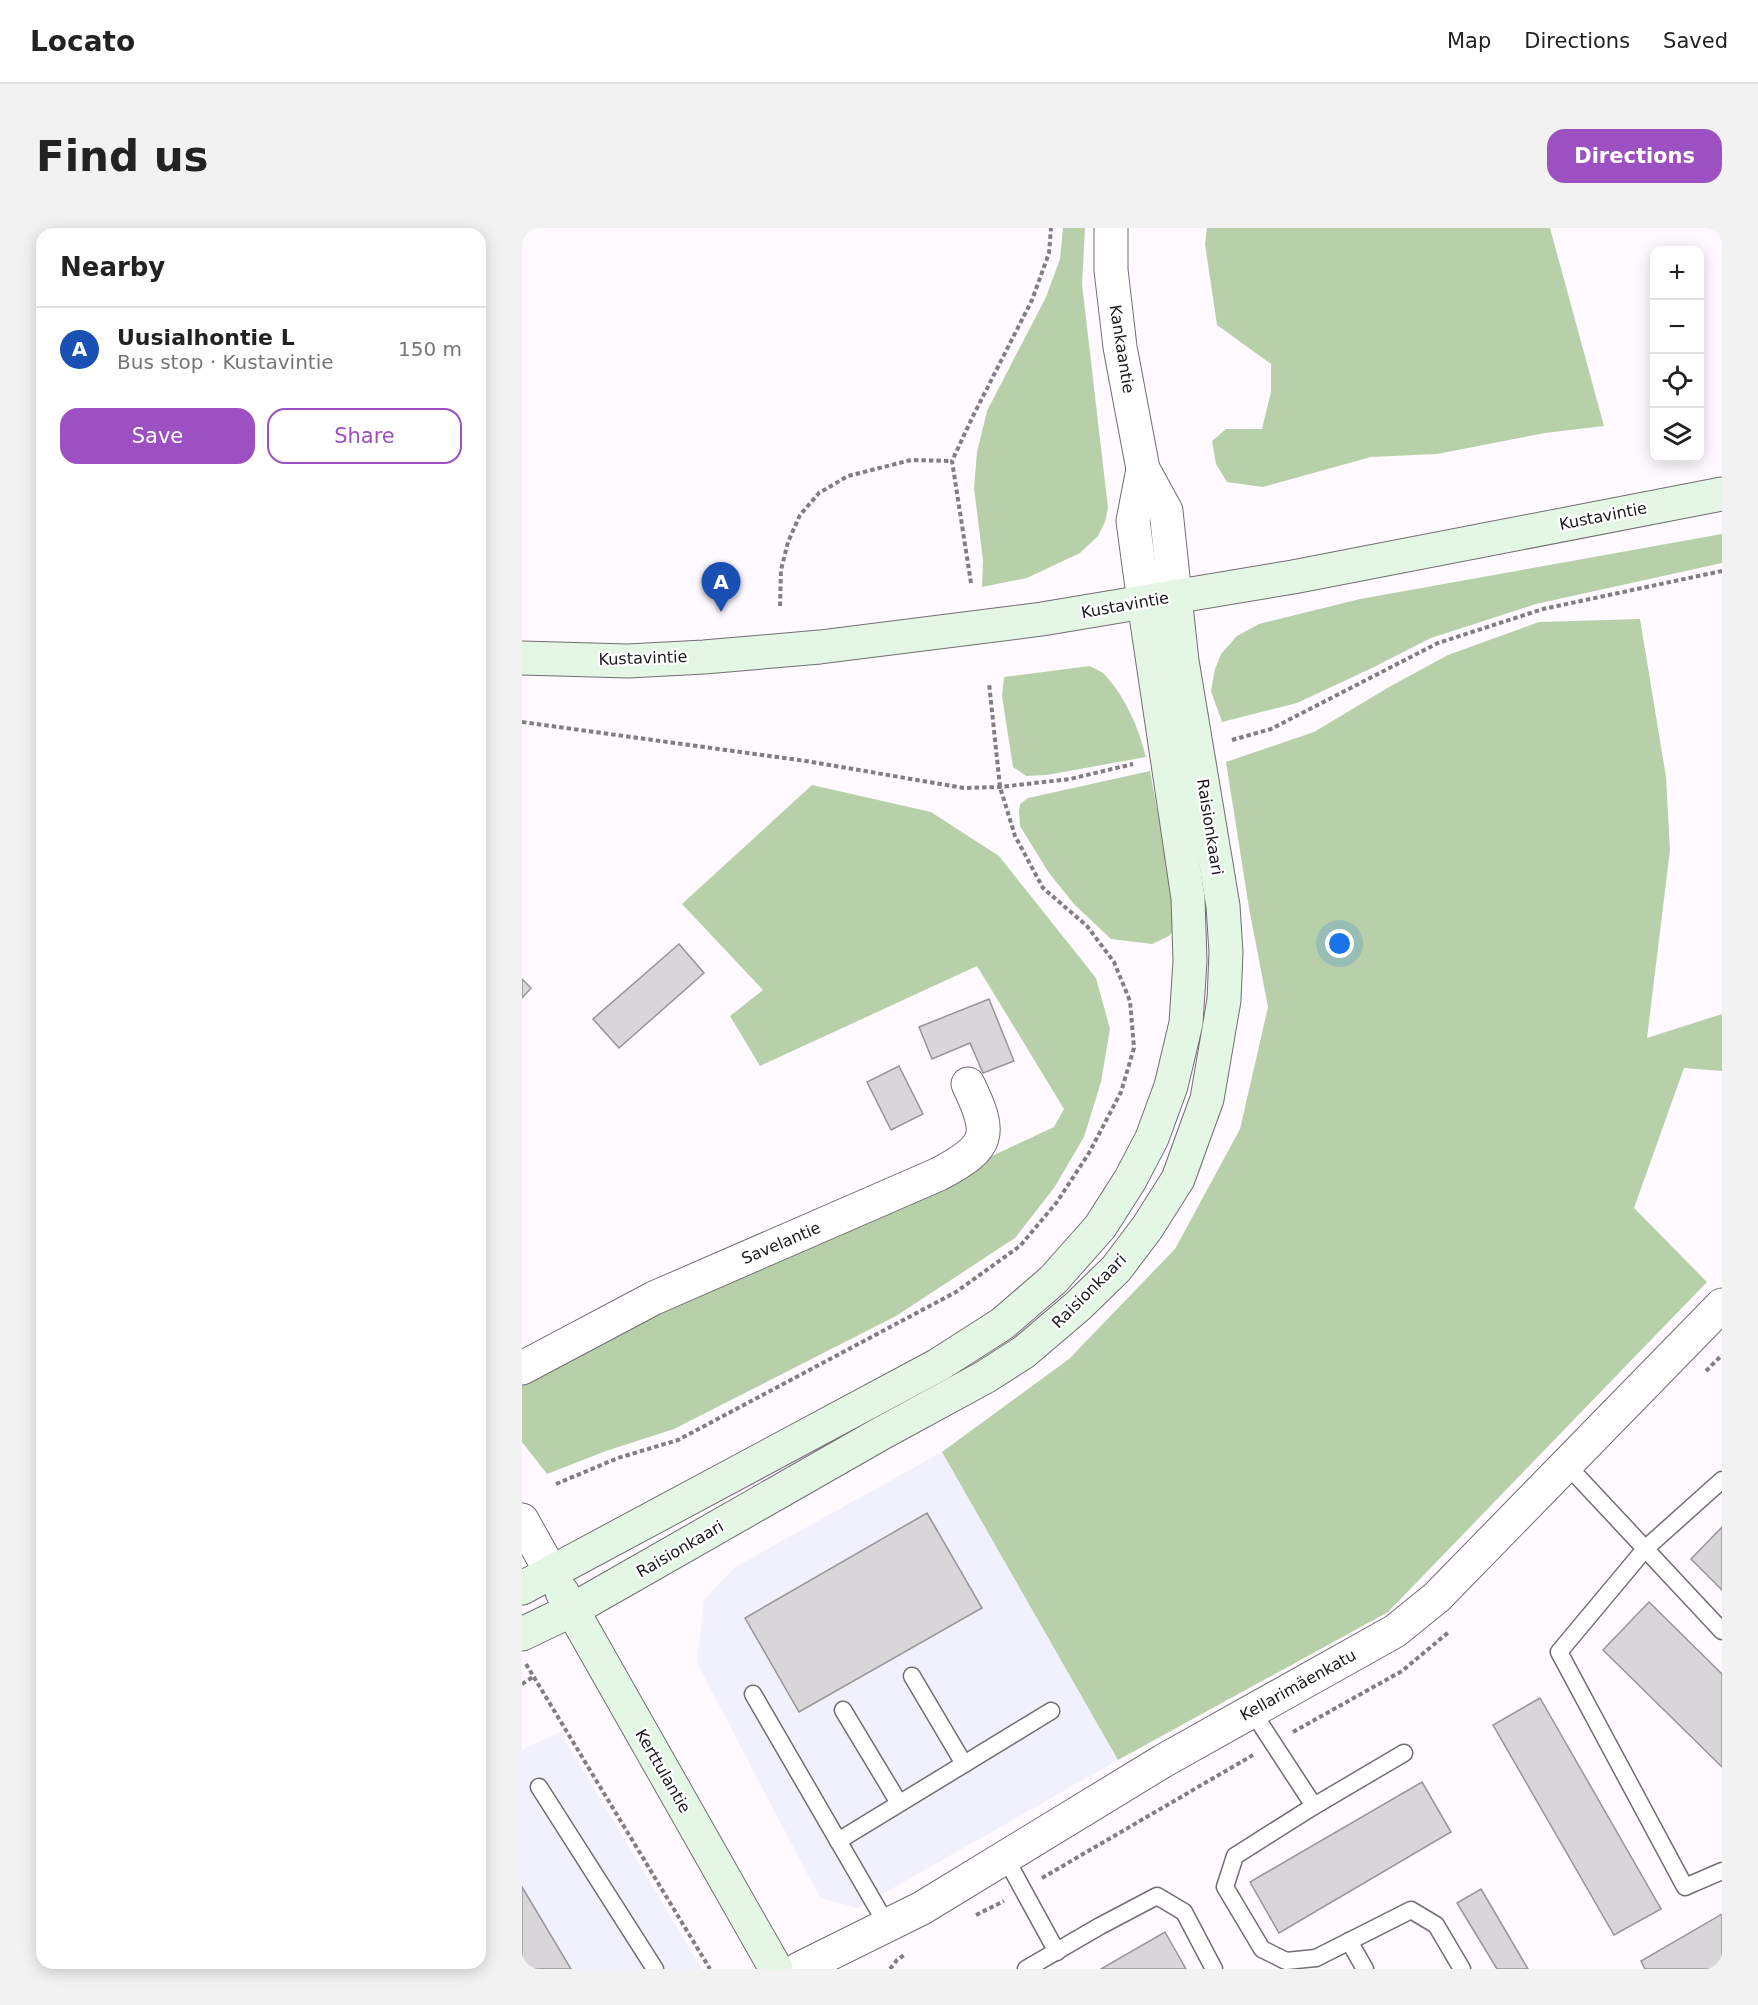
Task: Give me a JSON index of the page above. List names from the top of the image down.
{
  "streets": {
    "main road": ["Kustavintie", "Raisionkaari", "Kerttulantie"],
    "street": ["Kankaantie", "Savelantie", "Kellarimäenkatu"]
  },
  "crossings": [
    ["Kankaantie", "Kustavintie"],
    ["Kankaantie", "Raisionkaari"],
    ["Kustavintie", "Raisionkaari"],
    ["Raisionkaari", "Kerttulantie"]
  ],
  "page": {
    "header": "Locato",
    "nav": ["Map", "Directions", "Saved"],
    "buttons": [
      "Directions",
      ["Save", "Share"]
    ],
    "title": "Find us",
    "heading": "Nearby",
    "map_buttons": ["+", "−"],
    "list": [
      {
        "mark": "A",
        "name": "Uusialhontie L",
        "note": "Bus stop · Kustavintie",
        "value": "150 m"
      }
    ],
    "pins": "A"
  }
}
